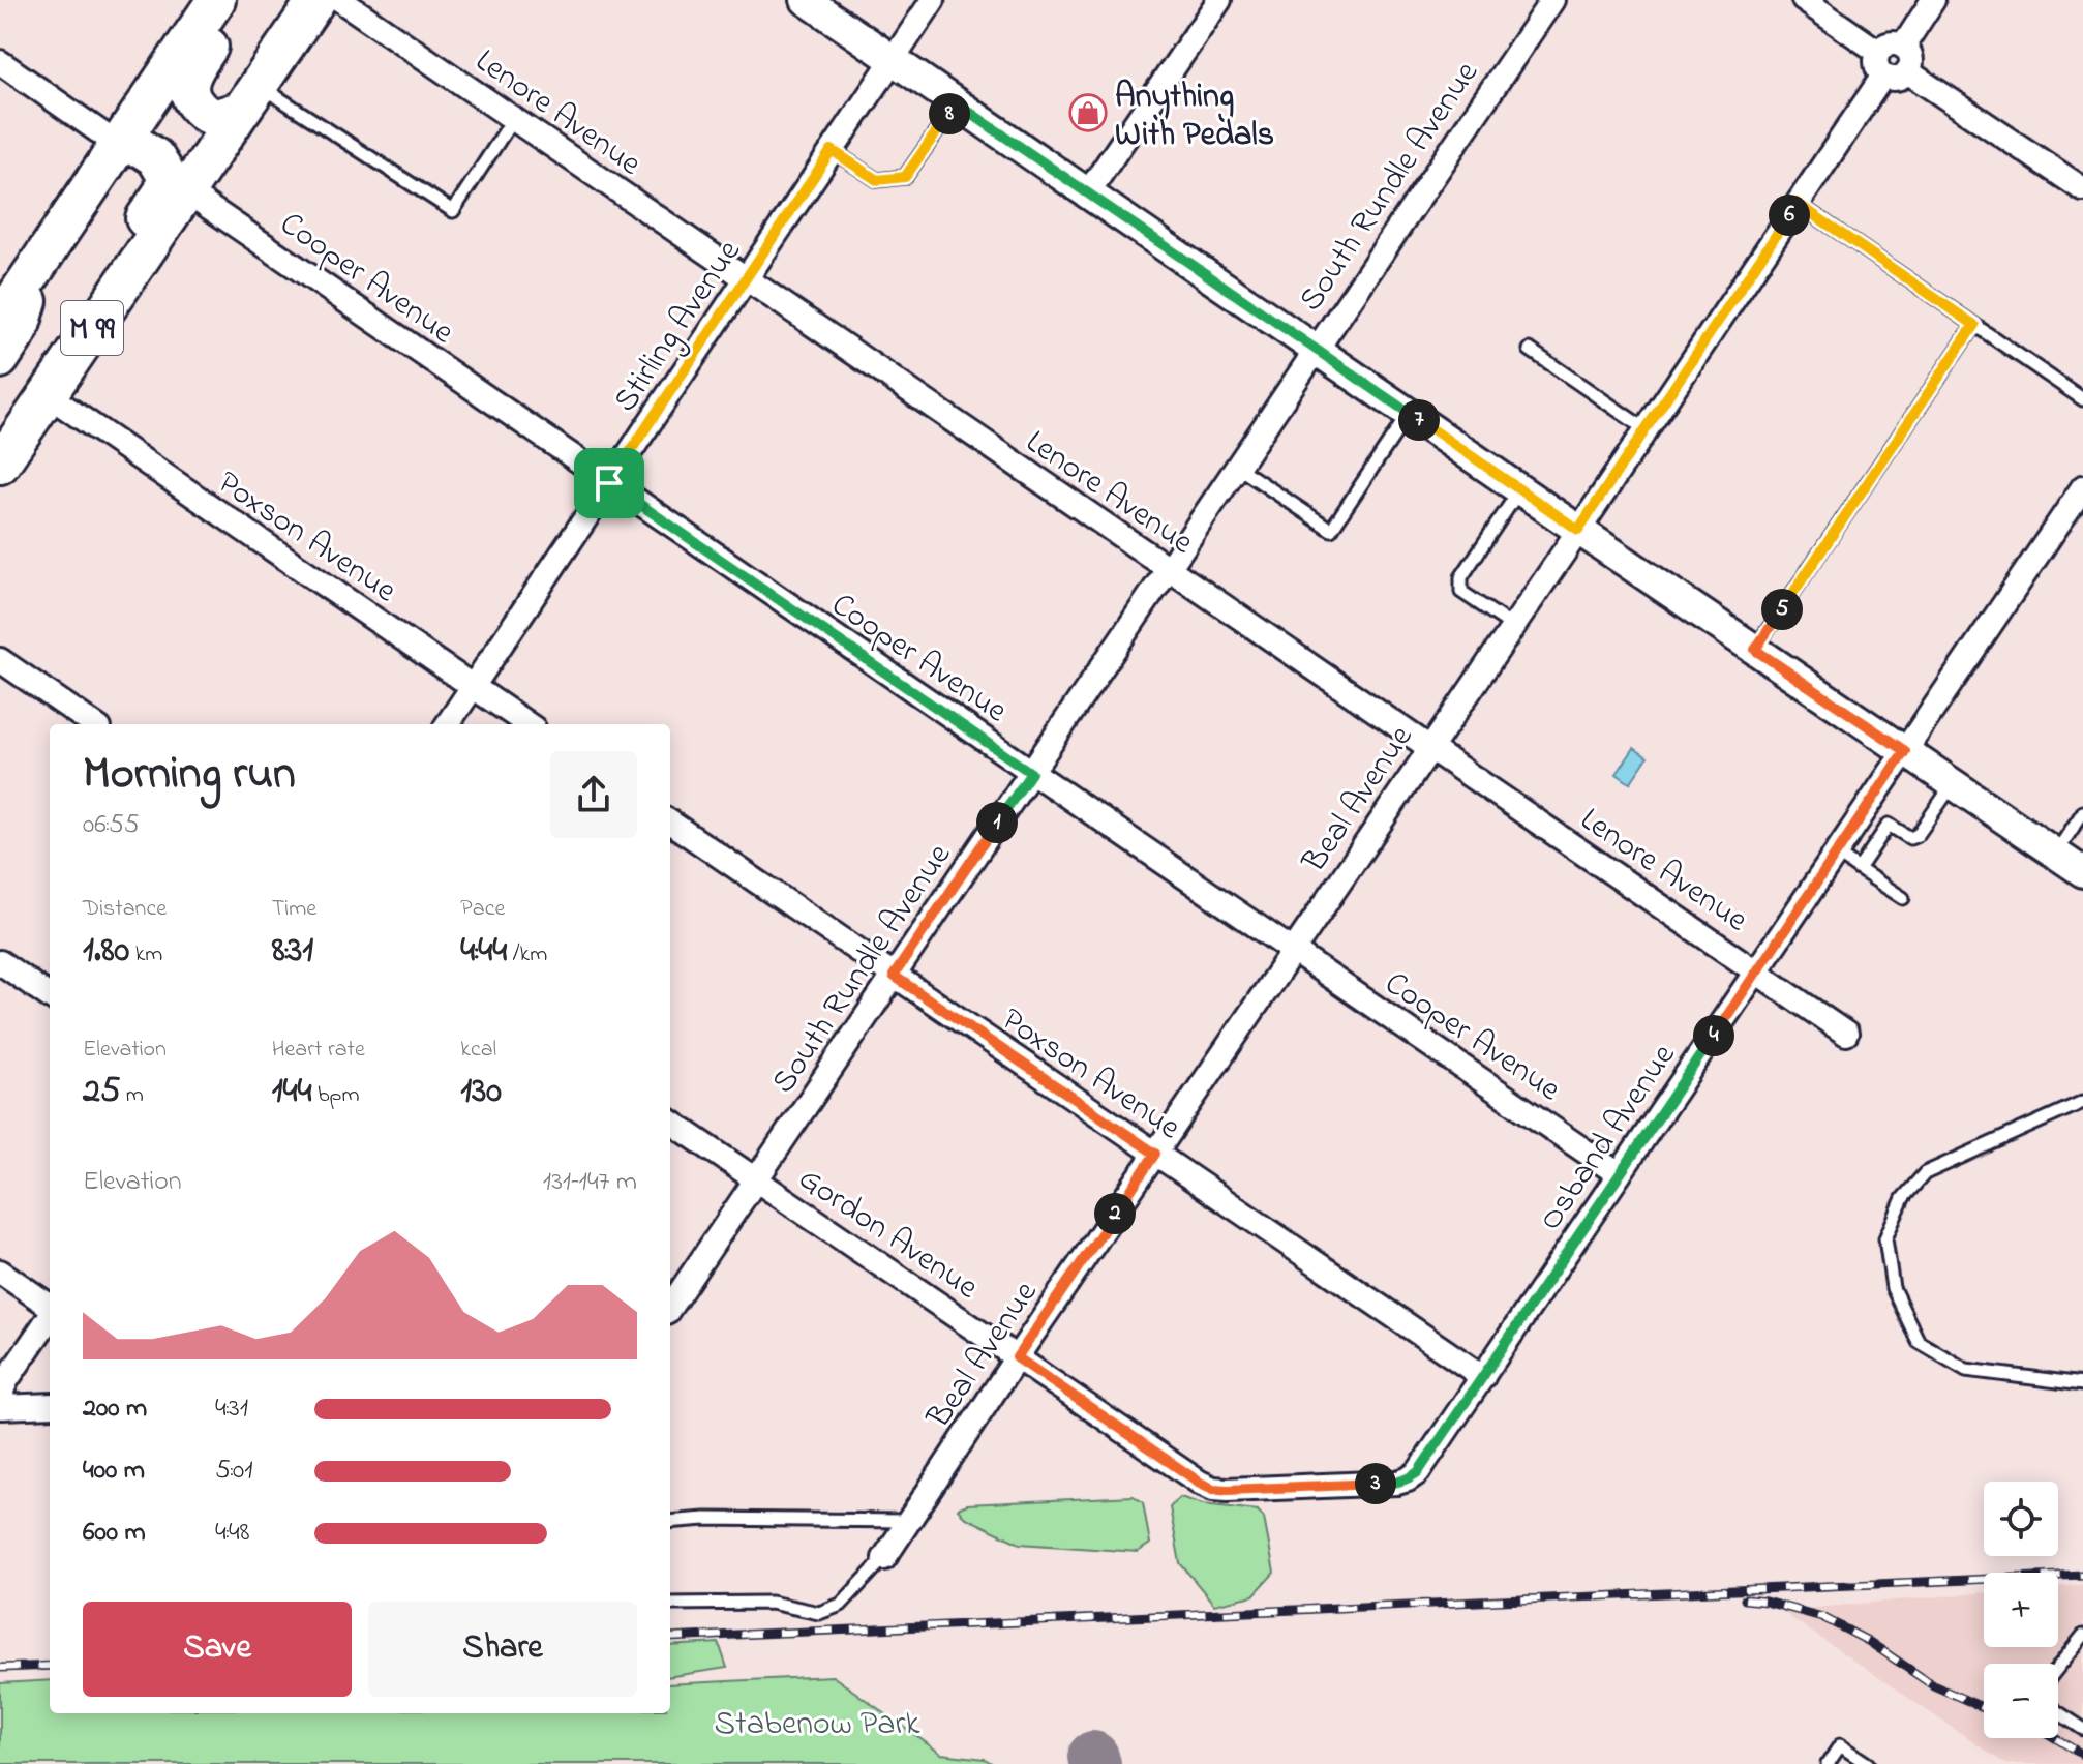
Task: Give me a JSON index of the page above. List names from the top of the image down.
{
  "streets": {
    "main road": ["M 99"],
    "street": [
      "Lenore Avenue",
      "South Rundle Avenue",
      "Cooper Avenue",
      "Stirling Avenue",
      "Poxson Avenue",
      "Beal Avenue",
      "Osband Avenue",
      "Gordon Avenue"
    ]
  },
  "crossings": [
    ["Lenore Avenue", "South Rundle Avenue"],
    ["Lenore Avenue", "Stirling Avenue"],
    ["Lenore Avenue", "Beal Avenue"],
    ["Lenore Avenue", "Osband Avenue"],
    ["South Rundle Avenue", "Cooper Avenue"],
    ["South Rundle Avenue", "Poxson Avenue"],
    ["South Rundle Avenue", "Gordon Avenue"],
    ["Cooper Avenue", "Stirling Avenue"],
    ["Cooper Avenue", "M 99"],
    ["Cooper Avenue", "Beal Avenue"],
    ["Cooper Avenue", "Osband Avenue"],
    ["Stirling Avenue", "Poxson Avenue"],
    ["M 99", "Poxson Avenue"],
    ["Poxson Avenue", "Beal Avenue"],
    ["Poxson Avenue", "Osband Avenue"],
    ["Beal Avenue", "Gordon Avenue"],
    ["Osband Avenue", "Gordon Avenue"]
  ],
  "parks": ["Stabenow Park"],
  "places": {
    "shop": ["Anything With Pedals"]
  },
  "page": {
    "pins": [
      "8",
      "6",
      "7",
      "5",
      "1",
      "4",
      "2",
      "3"
    ],
    "heading": ["Morning run", "06:55"],
    "stats": [
      ["Distance", "1.80 km"],
      ["Time", "8:31"],
      ["Pace", "4:44 /km"],
      ["Elevation", "25 m"],
      ["Heart rate", "144 bpm"],
      ["kcal", "130"]
    ],
    "chart": ["Elevation", "131–147 m"],
    "list": [
      {
        "name": "200 m",
        "note": "4:31"
      },
      {
        "name": "400 m",
        "note": "5:01"
      },
      {
        "name": "600 m",
        "note": "4:48"
      }
    ],
    "map_buttons": ["+", "−"],
    "buttons": ["Save", "Share"]
  }
}
